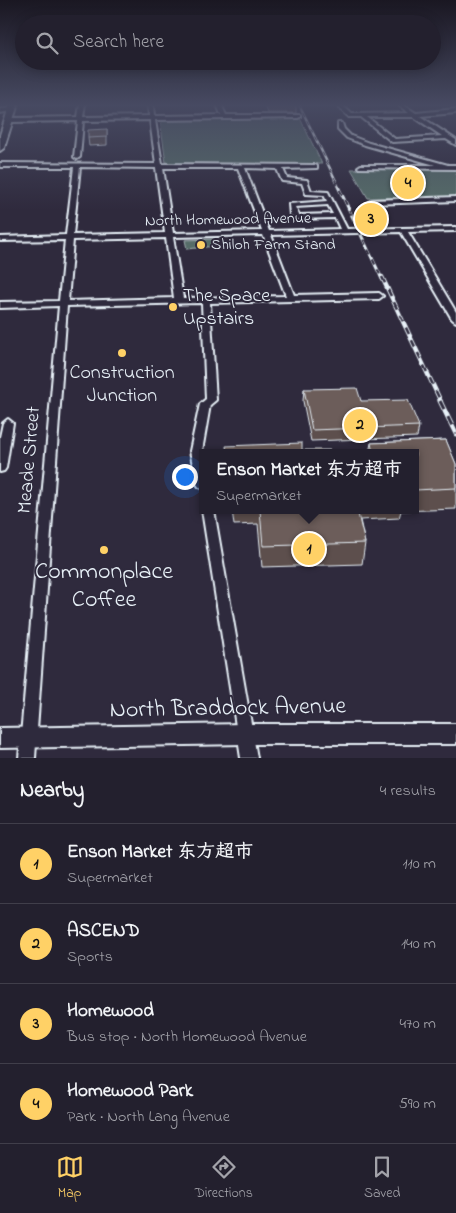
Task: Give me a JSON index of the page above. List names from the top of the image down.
{
  "streets": {
    "main road": ["North Braddock Avenue"],
    "street": ["North Homewood Avenue", "Meade Street"]
  },
  "crossings": [
    ["North Homewood Avenue", "Meade Street"],
    ["Meade Street", "North Braddock Avenue"]
  ],
  "places": [
    "Shiloh Farm Stand",
    "The Space Upstairs",
    "Construction Junction",
    "Commonplace Coffee"
  ],
  "page": {
    "search": "Search here",
    "pins": [
      "4",
      "3",
      "2",
      "1"
    ],
    "popup": ["Enson Market 东方超市", "Supermarket"],
    "heading": ["Nearby", "4 results"],
    "list": [
      {
        "mark": "1",
        "name": "Enson Market 东方超市",
        "note": "Supermarket",
        "value": "110 m"
      },
      {
        "mark": "2",
        "name": "ASCEND",
        "note": "Sports",
        "value": "140 m"
      },
      {
        "mark": "3",
        "name": "Homewood",
        "note": "Bus stop · North Homewood Avenue",
        "value": "470 m"
      },
      {
        "mark": "4",
        "name": "Homewood Park",
        "note": "Park · North Lang Avenue",
        "value": "590 m"
      }
    ],
    "nav": ["Map", "Directions", "Saved"]
  }
}
